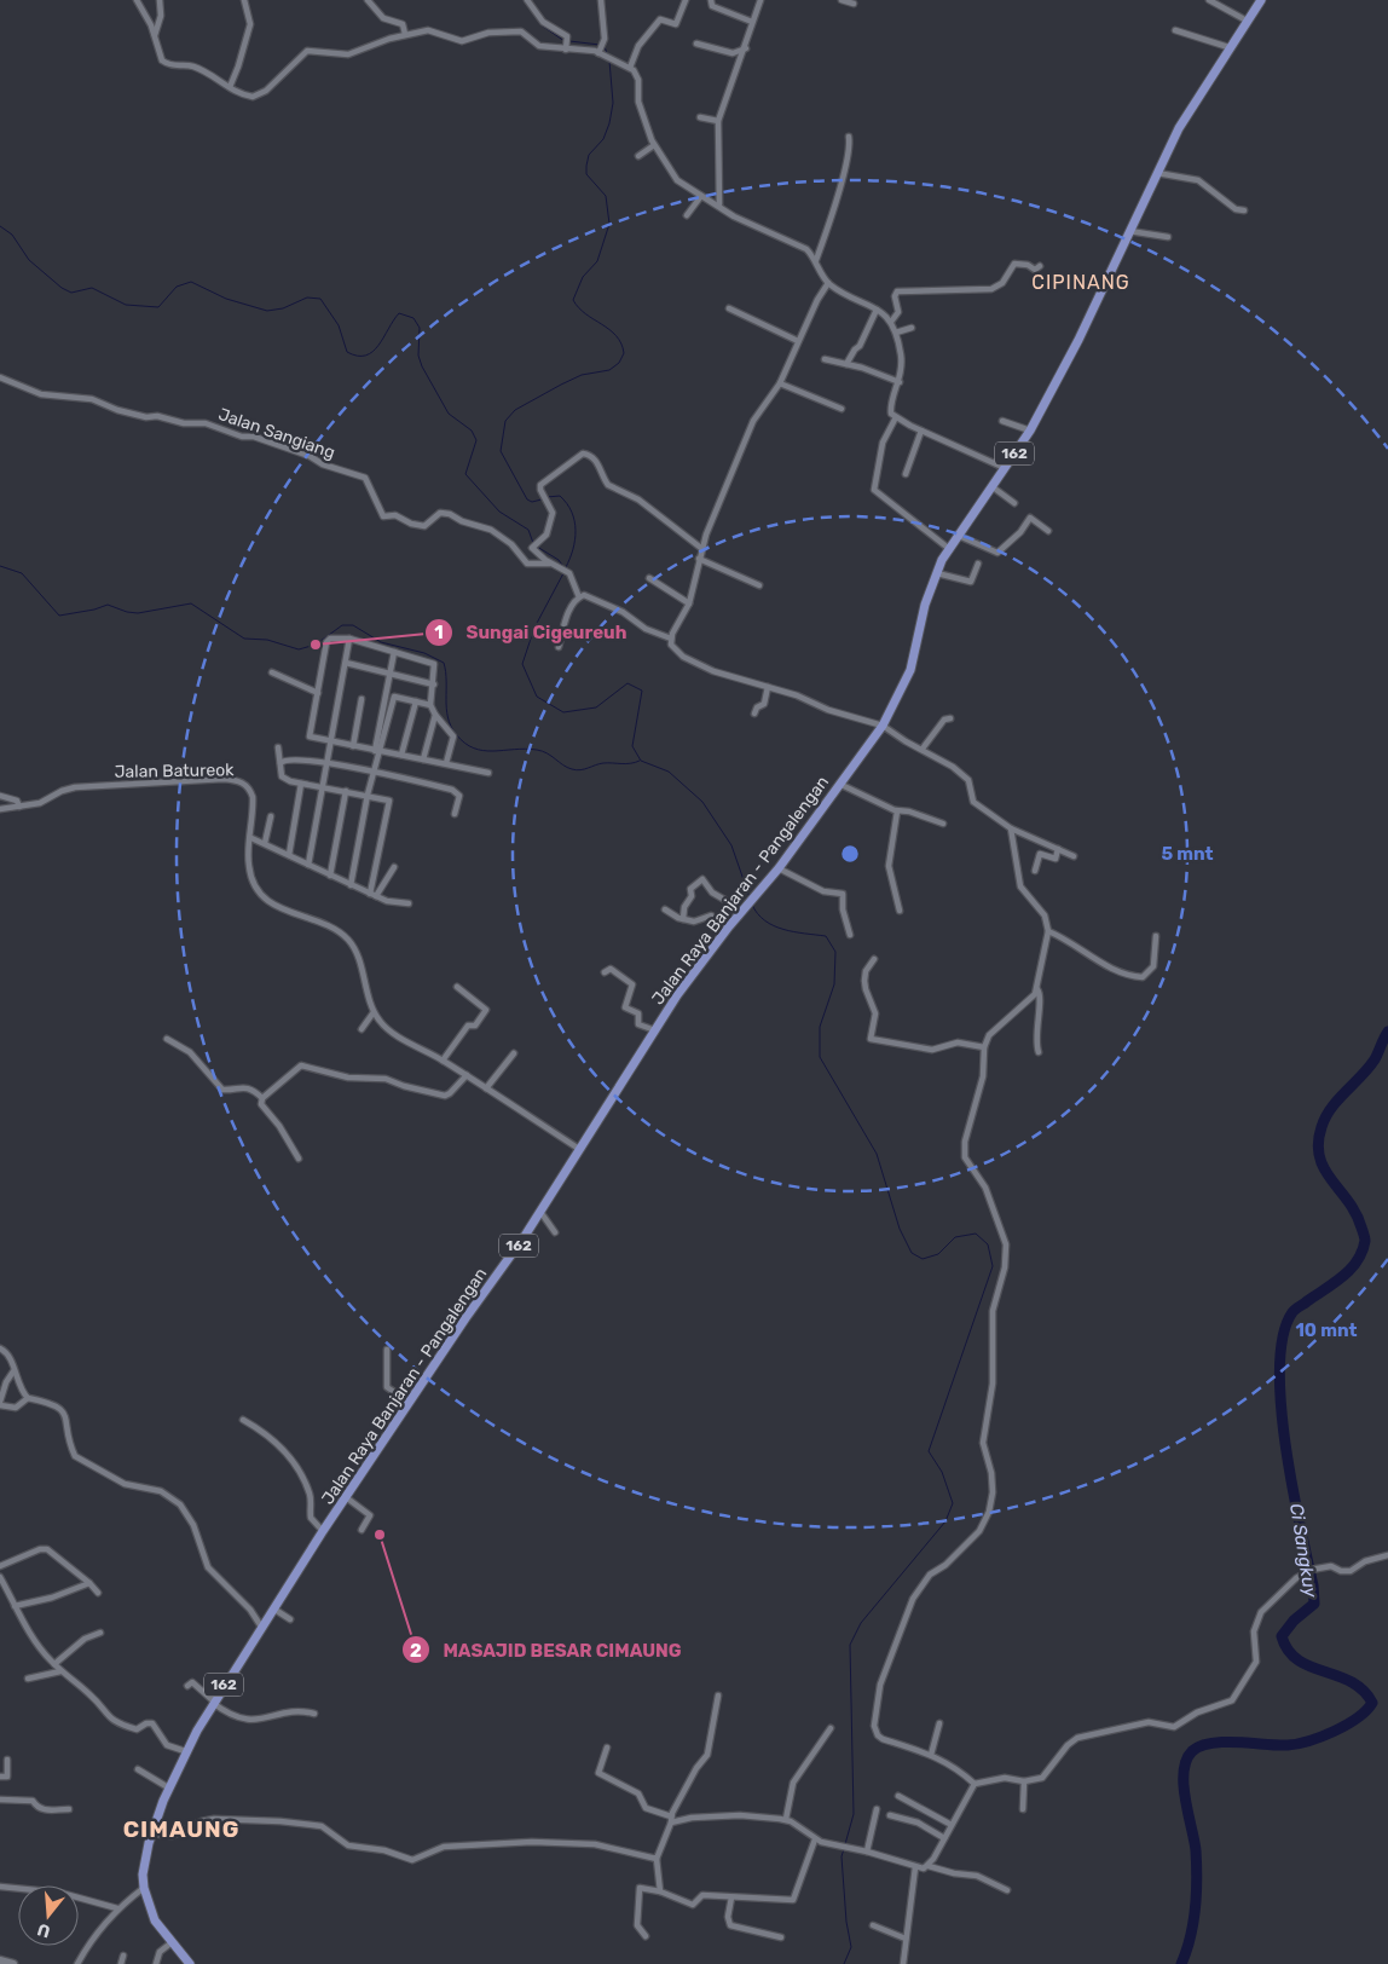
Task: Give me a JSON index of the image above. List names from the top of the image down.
{
  "streets": {
    "main road": ["162", "Jalan Raya Banjaran - Pangalengan"],
    "street": ["Jalan Sangiang", "Jalan Batureok"]
  },
  "crossings": [
    ["Jalan Batureok", "Jalan Raya Banjaran - Pangalengan"]
  ],
  "districts": ["CIPINANG", "CIMAUNG"],
  "water": ["Ci Sangkuy"],
  "places": ["Sungai Cigeureuh", "MASAJID BESAR CIMAUNG"],
  "north": "bottom",
  "rings": ["5 mnt", "10 mnt"]
}
